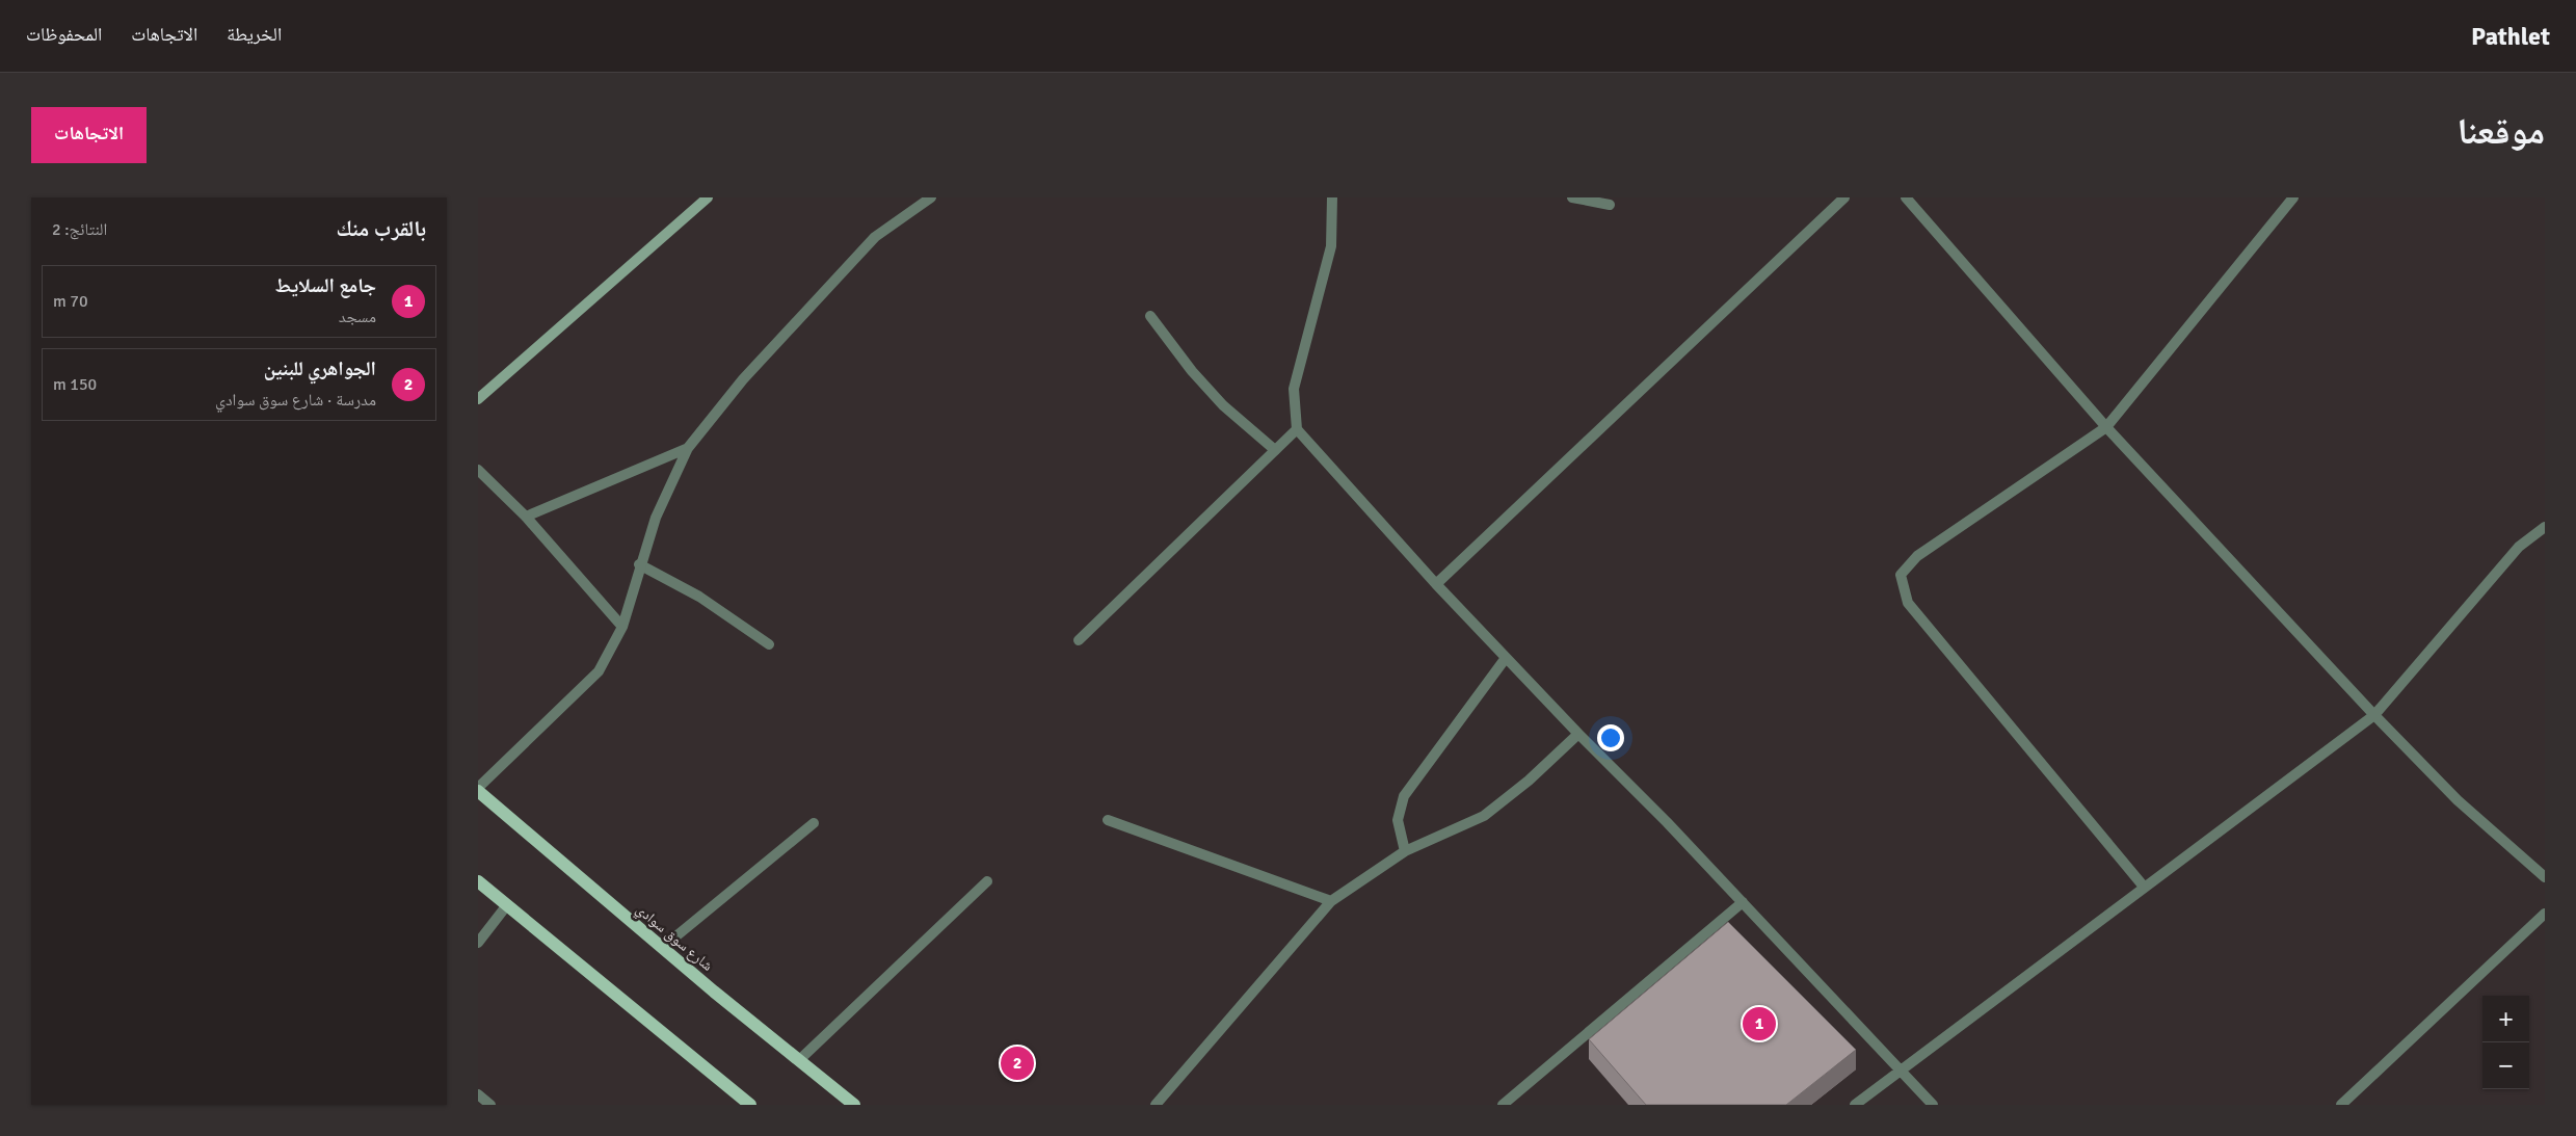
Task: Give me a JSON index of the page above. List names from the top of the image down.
{
  "streets": {
    "main road": ["شارع سوق سوادي"]
  },
  "page": {
    "header": "Pathlet",
    "nav": ["الخريطة", "الاتجاهات", "المحفوظات"],
    "title": "موقعنا",
    "buttons": "الاتجاهات",
    "heading": ["بالقرب منك", "النتائج: 2"],
    "list": [
      {
        "mark": "1",
        "name": "جامع السلايط",
        "note": "مسجد",
        "value": "70 m"
      },
      {
        "mark": "2",
        "name": "الجواهري للبنين",
        "note": "مدرسة · شارع سوق سوادي",
        "value": "150 m"
      }
    ],
    "map_buttons": ["+", "−"],
    "pins": ["1", "2"]
  }
}
